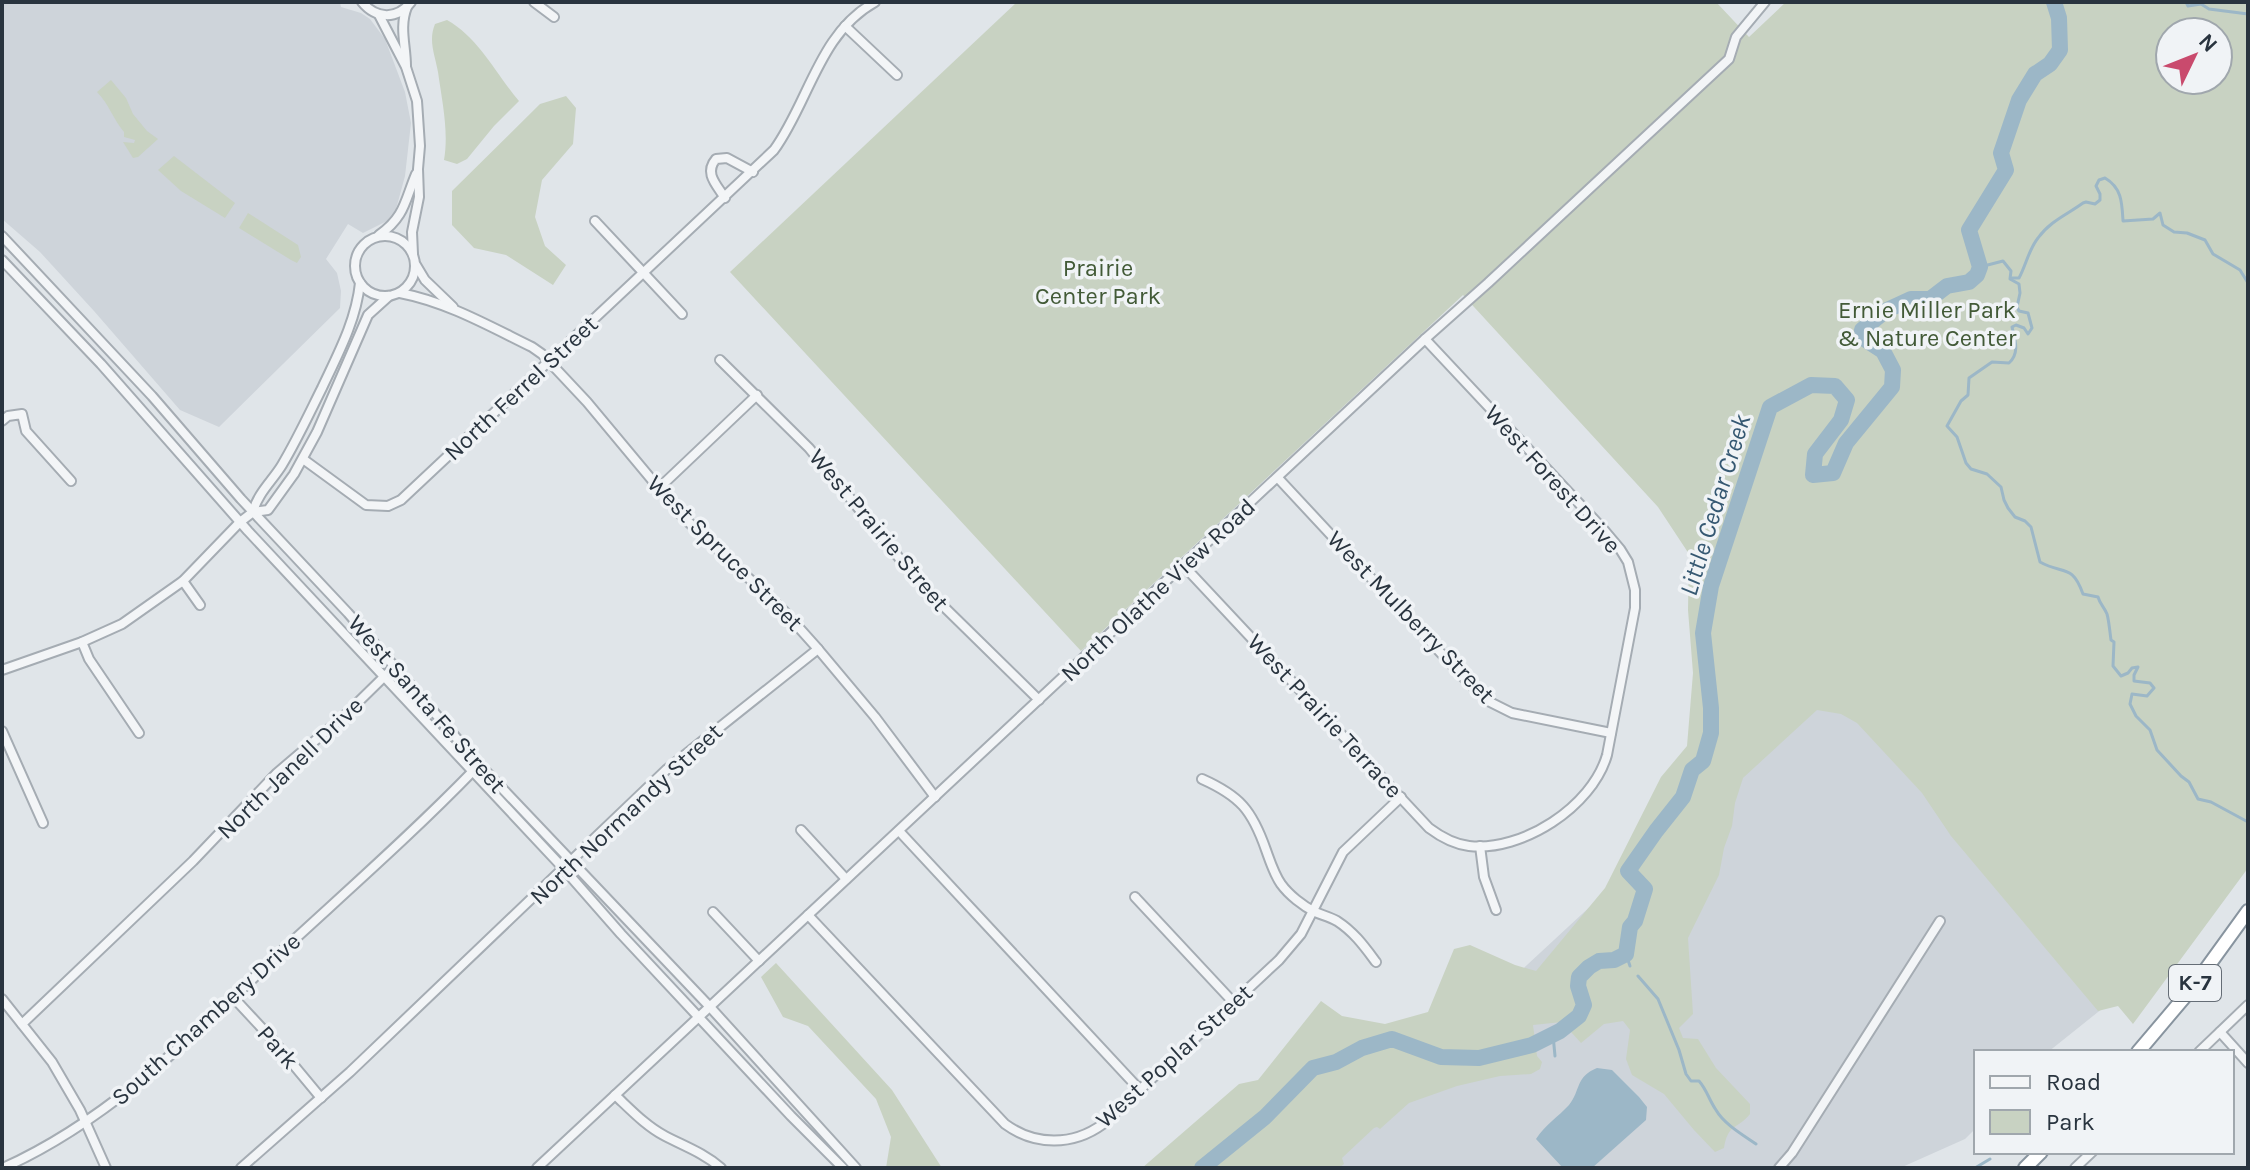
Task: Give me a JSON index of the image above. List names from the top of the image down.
{
  "streets": {
    "highway": ["K-7"],
    "street": [
      "North Ferrel Street",
      "West Forest Drive",
      "West Prairie Street",
      "West Spruce Street",
      "North Olathe View Road",
      "West Mulberry Street",
      "West Santa Fe Street",
      "West Prairie Terrace",
      "North Janell Drive",
      "North Normandy Street",
      "South Chambery Drive",
      "Park",
      "West Poplar Street"
    ]
  },
  "crossings": [
    ["North Ferrel Street", "West Spruce Street"],
    ["West Forest Drive", "North Olathe View Road"],
    ["West Forest Drive", "West Mulberry Street"],
    ["West Forest Drive", "West Prairie Terrace"],
    ["West Prairie Street", "North Olathe View Road"],
    ["West Spruce Street", "North Olathe View Road"],
    ["West Spruce Street", "North Normandy Street"],
    ["North Olathe View Road", "West Mulberry Street"],
    ["North Olathe View Road", "West Santa Fe Street"],
    ["North Olathe View Road", "West Prairie Terrace"],
    ["North Olathe View Road", "West Poplar Street"],
    ["West Mulberry Street", "West Prairie Terrace"],
    ["West Santa Fe Street", "North Janell Drive"],
    ["West Santa Fe Street", "North Normandy Street"],
    ["West Santa Fe Street", "South Chambery Drive"],
    ["West Prairie Terrace", "West Poplar Street"],
    ["North Normandy Street", "Park"],
    ["South Chambery Drive", "Park"]
  ],
  "water": ["Little Cedar Creek"],
  "parks": ["Prairie Center Park", "Ernie Miller Park & Nature Center"],
  "legend": ["Road", "Park"],
  "north": "top right"
}
